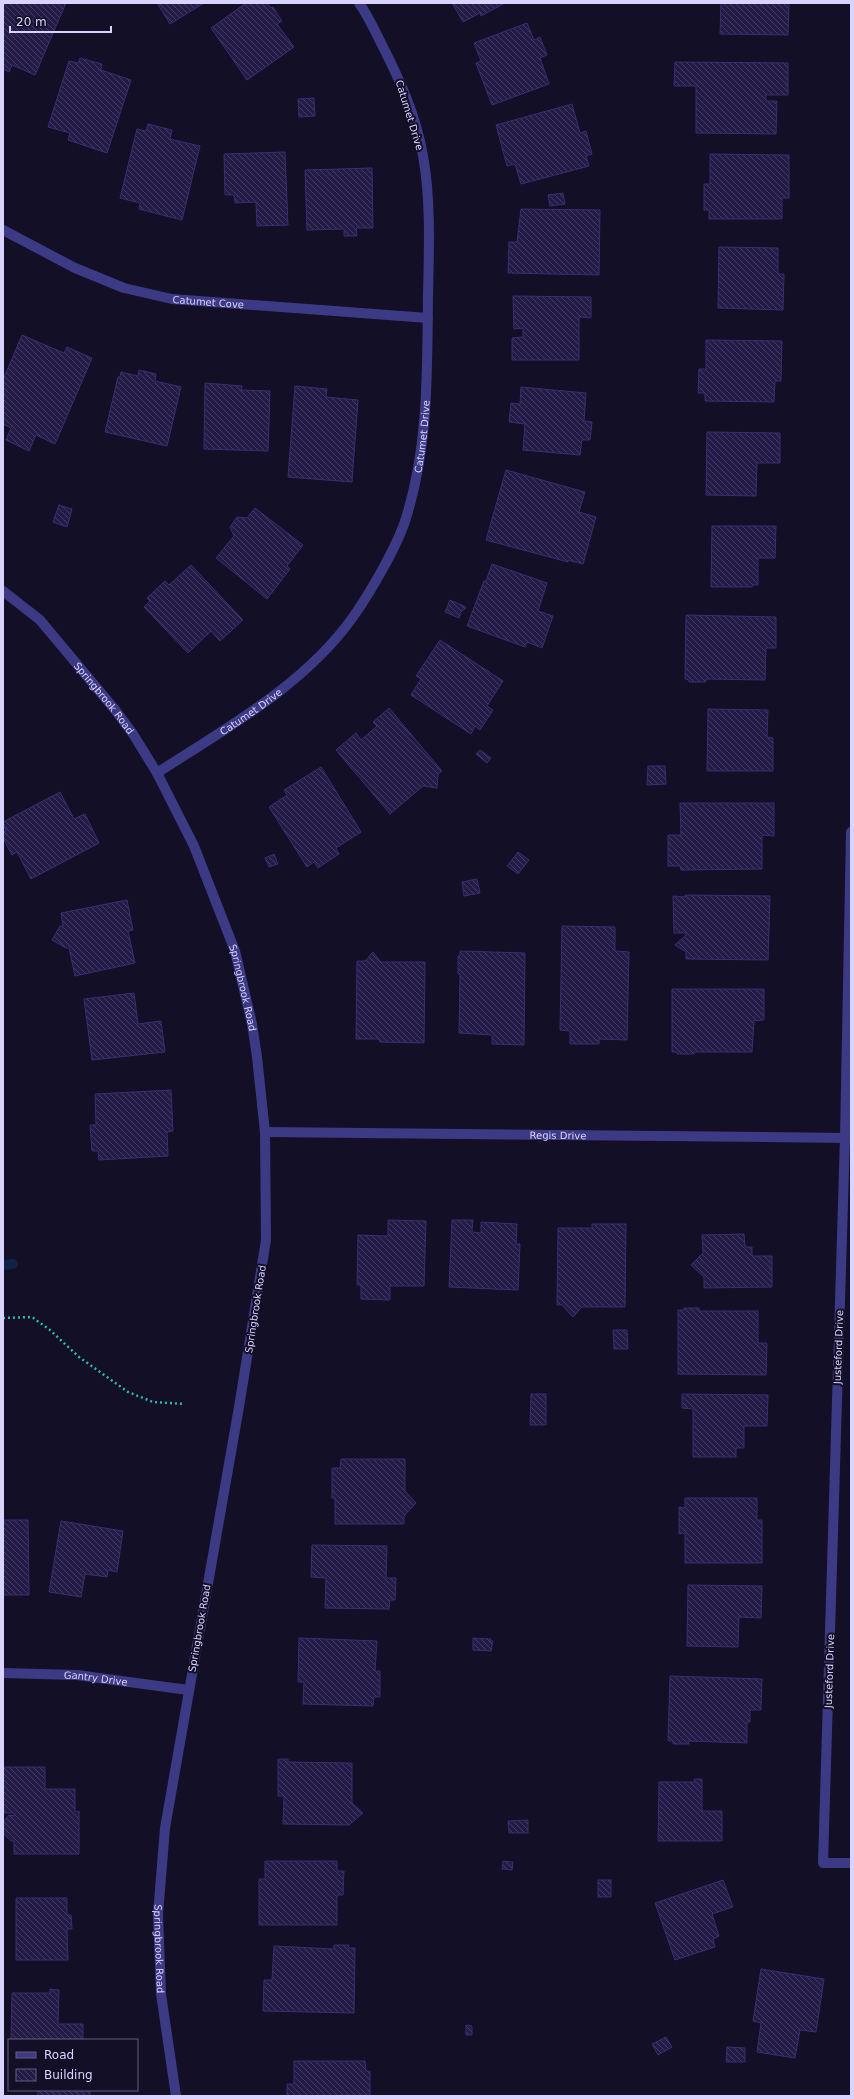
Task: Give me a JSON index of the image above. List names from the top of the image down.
{
  "streets": {
    "street": [
      "Catumet Drive",
      "Catumet Cove",
      "Springbrook Road",
      "Regis Drive",
      "Justeford Drive",
      "Gantry Drive"
    ]
  },
  "crossings": [
    ["Catumet Drive", "Catumet Cove"],
    ["Catumet Drive", "Springbrook Road"],
    ["Springbrook Road", "Regis Drive"],
    ["Springbrook Road", "Gantry Drive"],
    ["Regis Drive", "Justeford Drive"]
  ],
  "legend": ["Road", "Building"],
  "scale_bar": "20 m"
}
